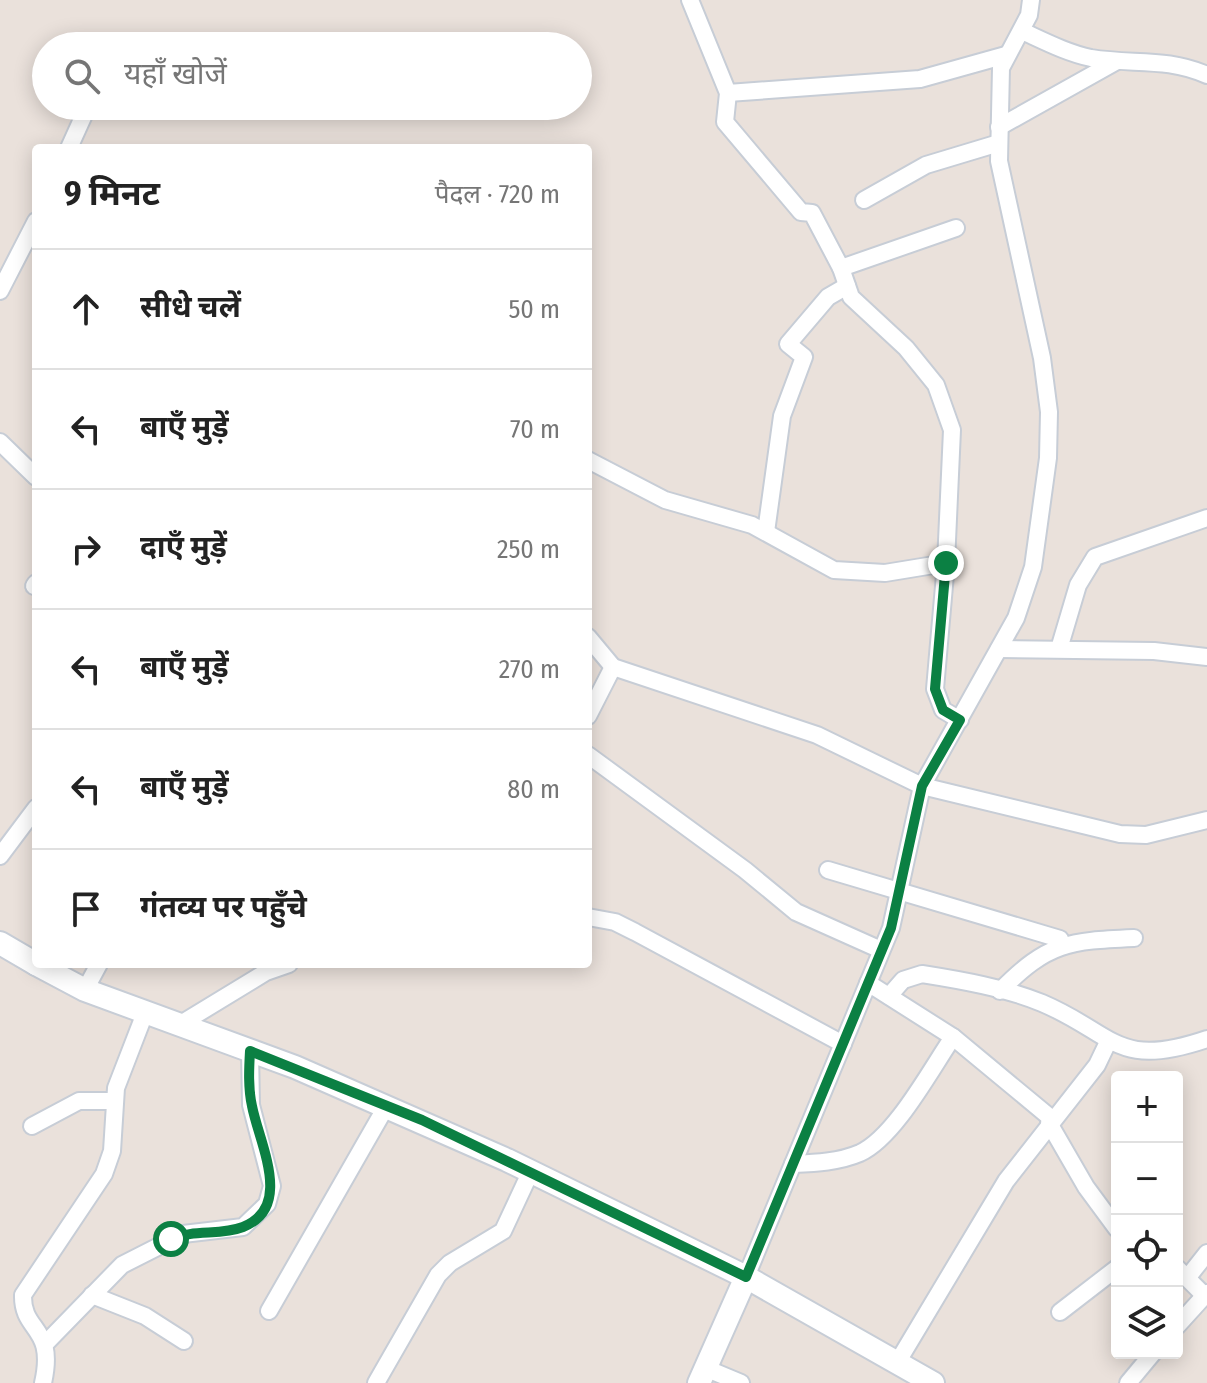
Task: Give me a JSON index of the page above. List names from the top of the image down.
{
  "page": {
    "search": "यहाँ खोजें",
    "heading": ["9 मिनट", "पैदल · 720 m"],
    "list": [
      ["सीधे चलें", "50 m"],
      ["बाएँ मुड़ें", "70 m"],
      ["दाएँ मुड़ें", "250 m"],
      ["बाएँ मुड़ें", "270 m"],
      ["बाएँ मुड़ें", "80 m"],
      "गंतव्य पर पहुँचे"
    ],
    "map_buttons": ["+", "−"]
  }
}
